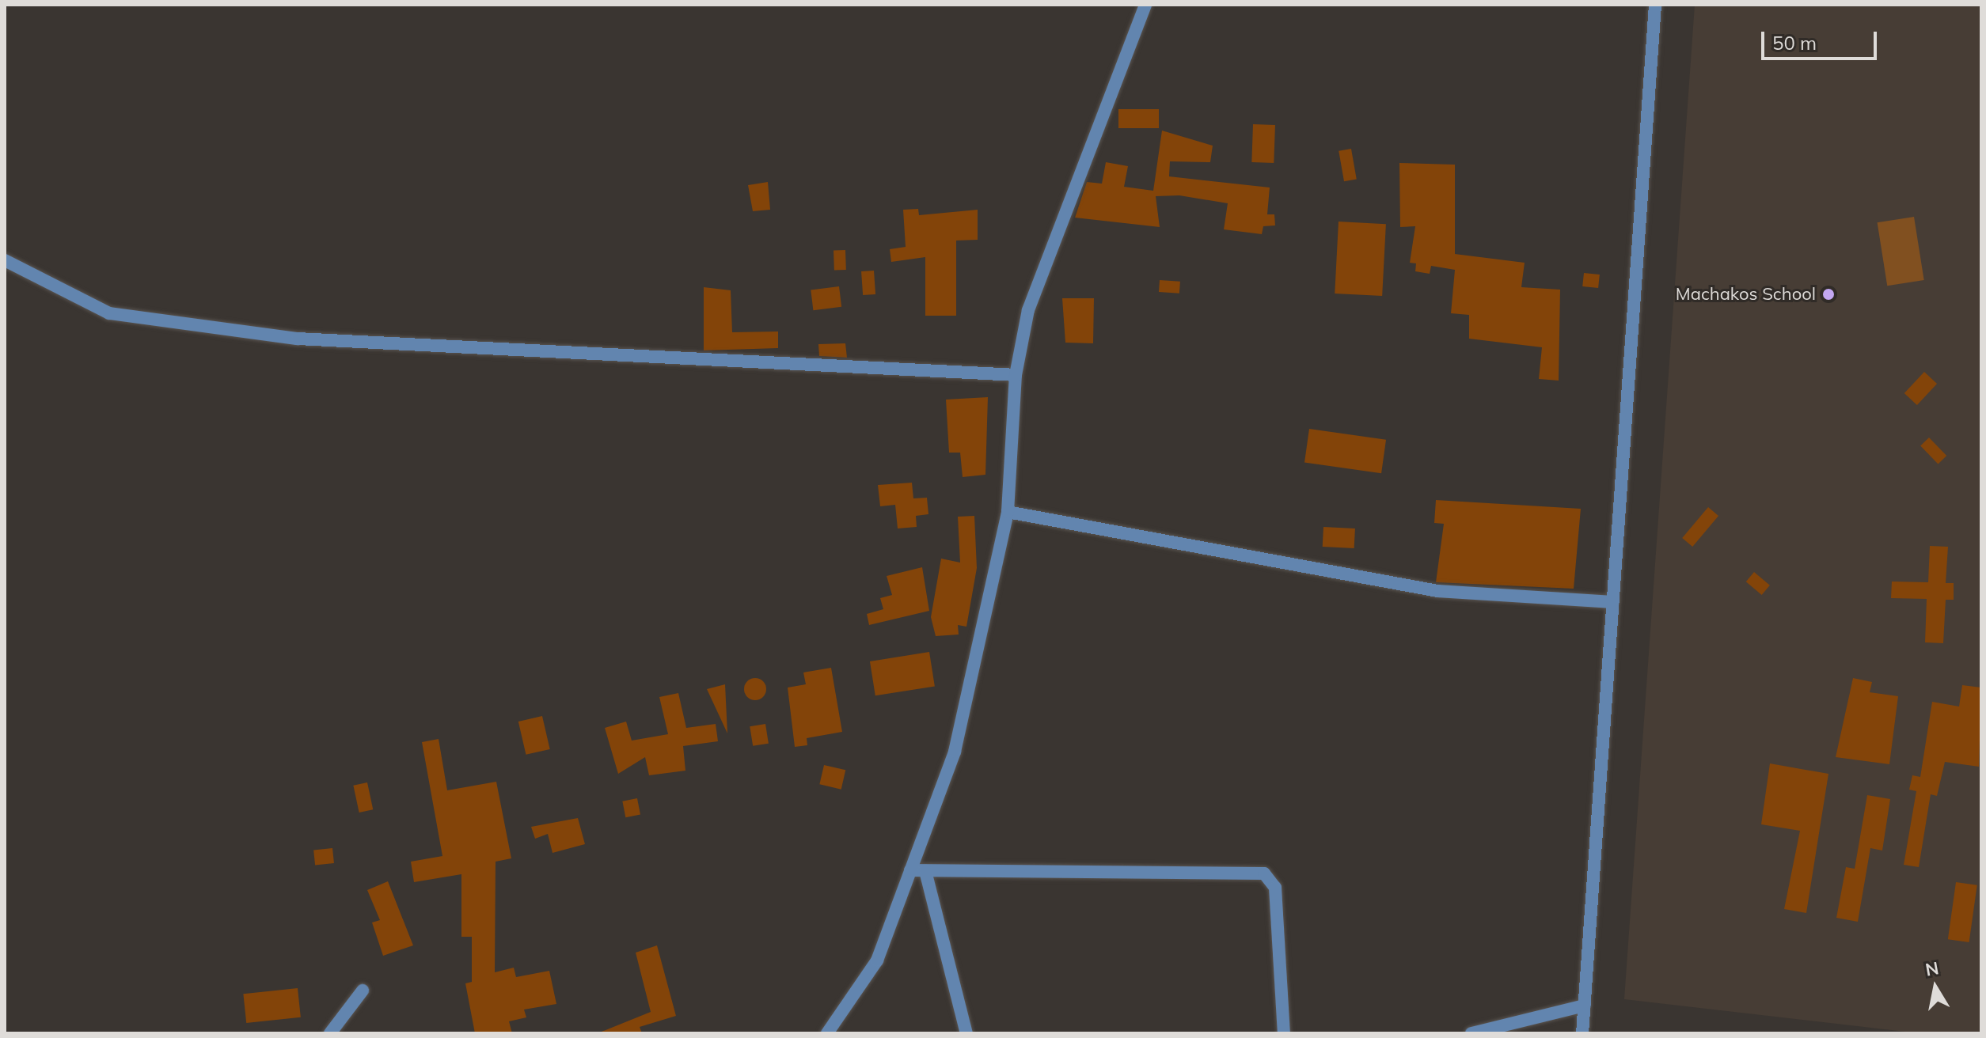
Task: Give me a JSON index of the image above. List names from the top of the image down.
{
  "places": ["Machakos School"],
  "scale_bar": "50 m",
  "north": "top"
}
